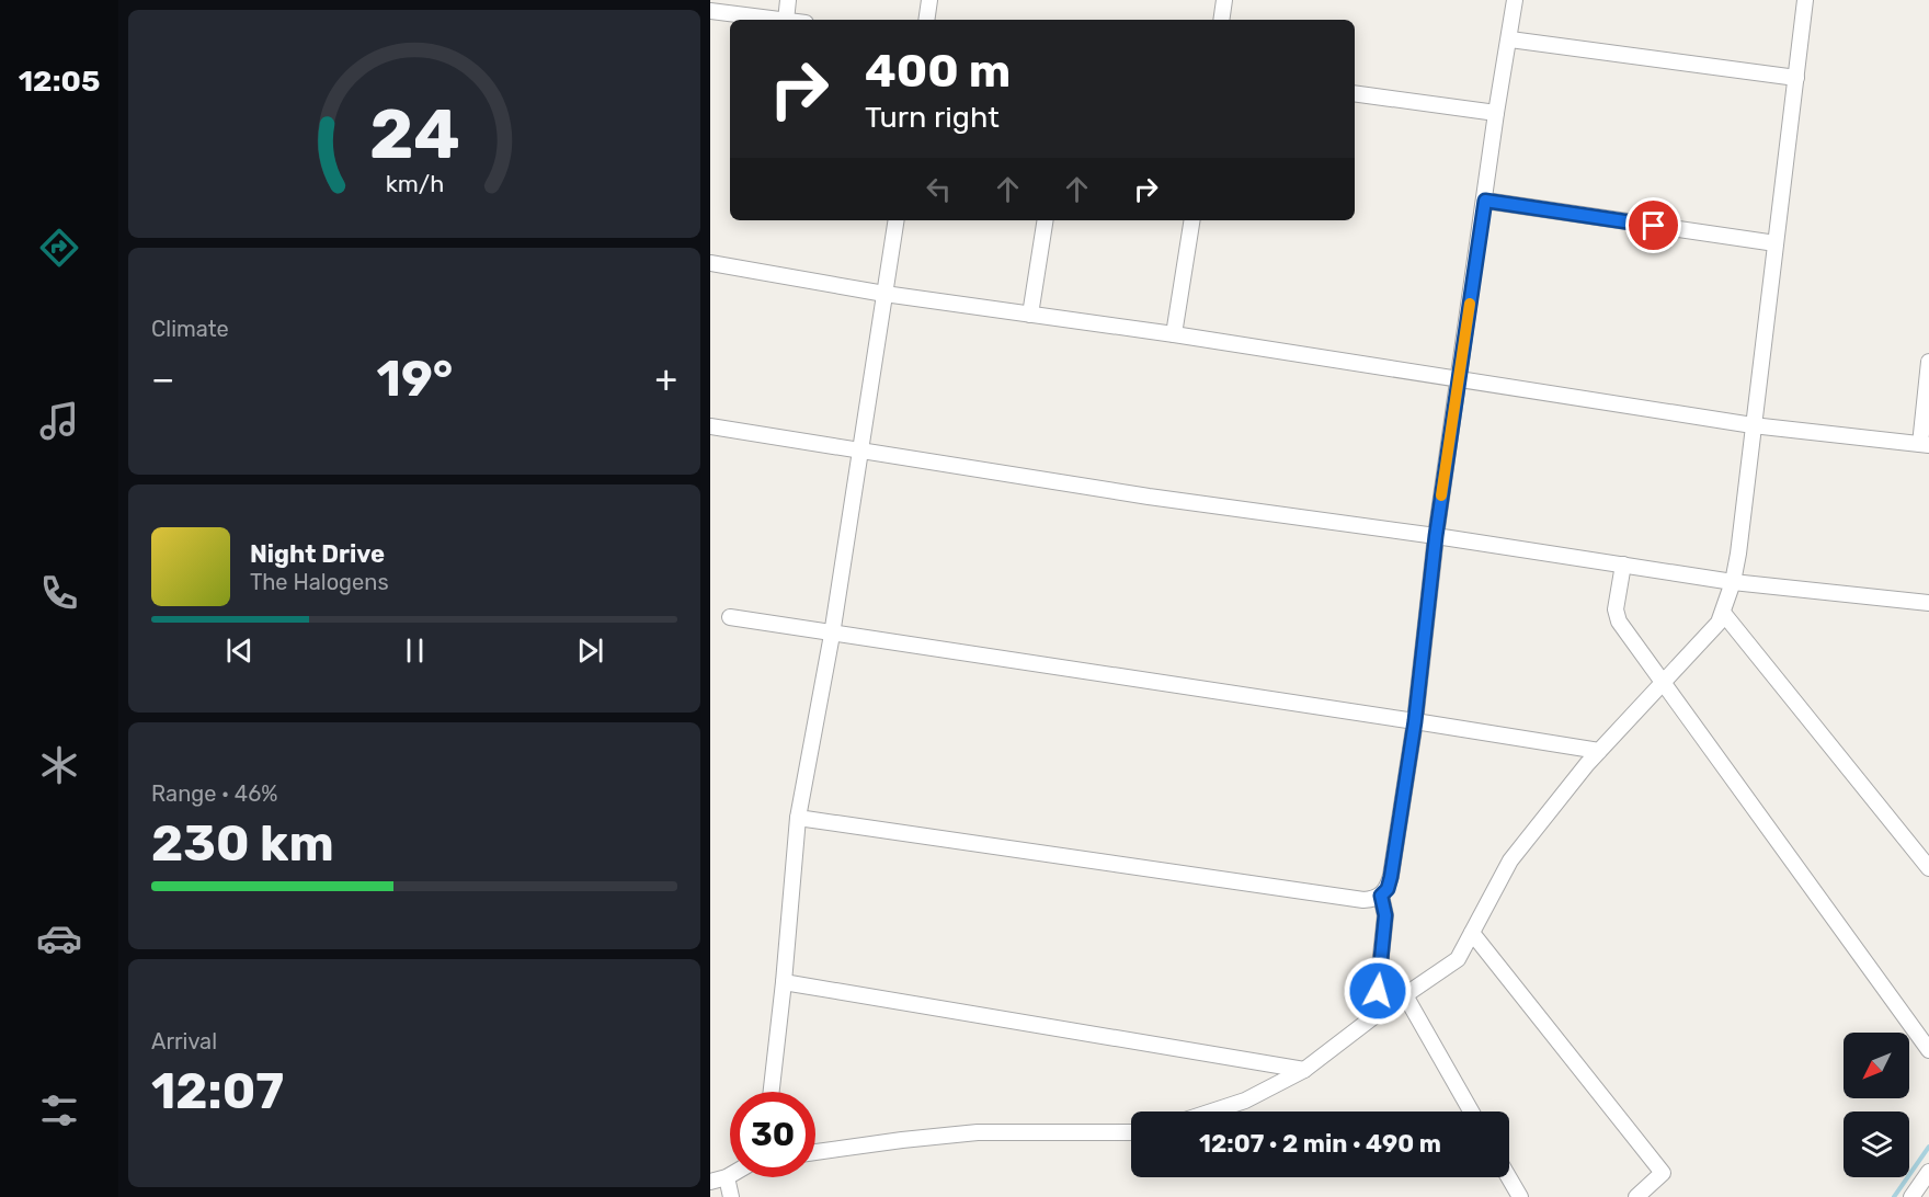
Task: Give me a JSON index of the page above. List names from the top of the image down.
{
  "north": "bottom left",
  "page": {
    "tabs": "12:05",
    "turn": ["400 m", "Turn right"],
    "tile": [
      "Climate",
      ["Range · 46%", "230 km"],
      ["Arrival", "12:07"]
    ],
    "heat": ["−", "19°", "+"],
    "song": ["Night Drive", "The Halogens"],
    "limit": "30",
    "trip": "12:07 · 2 min · 490 m",
    "gauge": ["24", "km/h"]
  }
}
